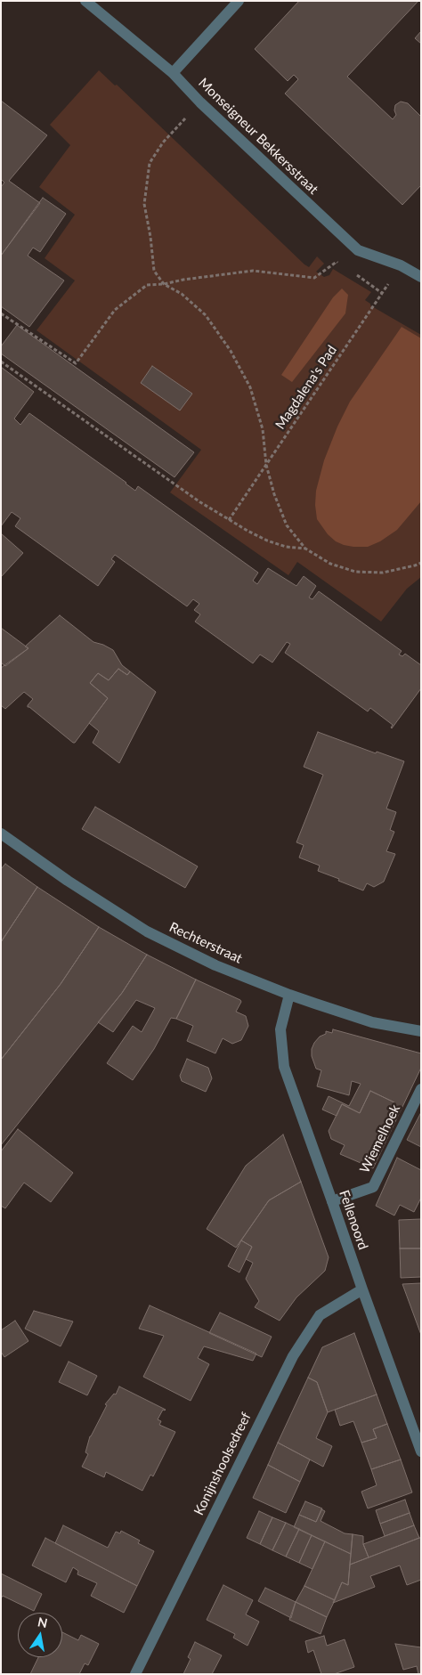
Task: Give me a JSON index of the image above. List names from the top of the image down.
{
  "streets": {
    "street": [
      "Monseigneur Bekkersstraat",
      "Rechterstraat",
      "Wiemelhoek",
      "Fellenoord",
      "Konijnshoolsedreef"
    ],
    "path": ["Magdalena's Pad"]
  },
  "crossings": [
    ["Monseigneur Bekkersstraat", "Magdalena's Pad"],
    ["Rechterstraat", "Fellenoord"],
    ["Wiemelhoek", "Fellenoord"],
    ["Fellenoord", "Konijnshoolsedreef"]
  ],
  "north": "top"
}
